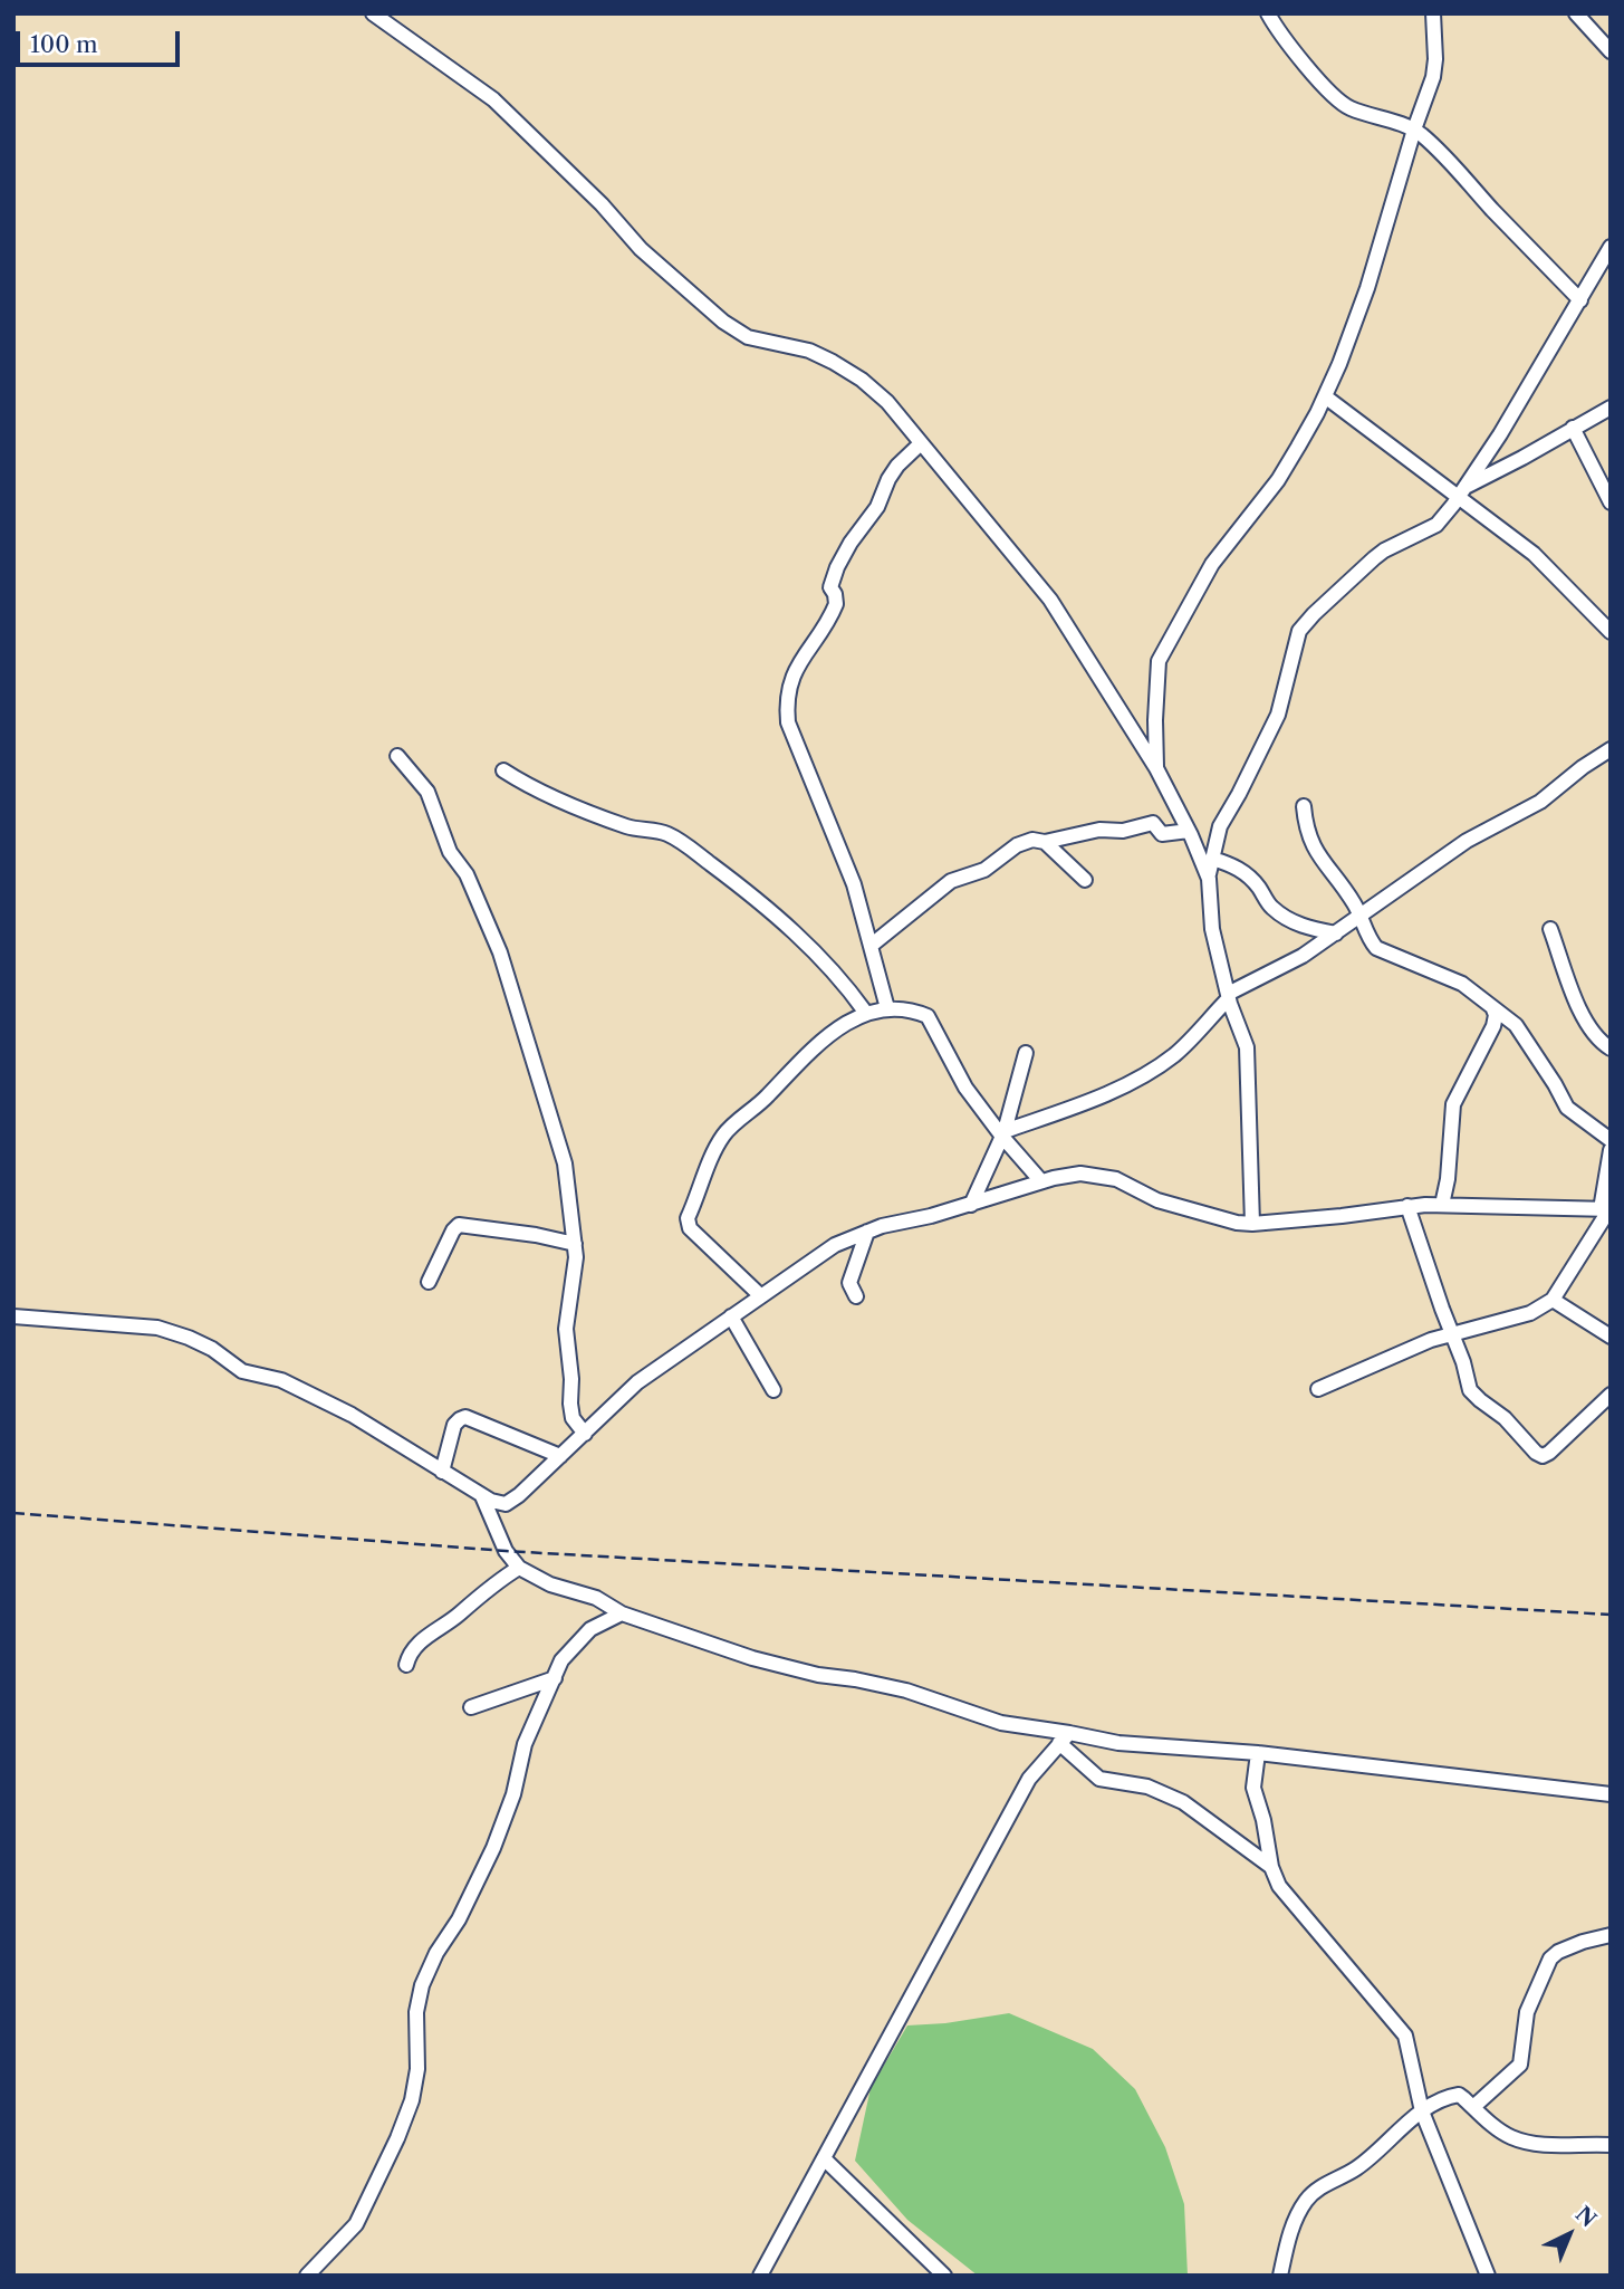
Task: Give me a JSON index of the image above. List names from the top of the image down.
{
  "scale_bar": "100 m",
  "north": "top right"
}
